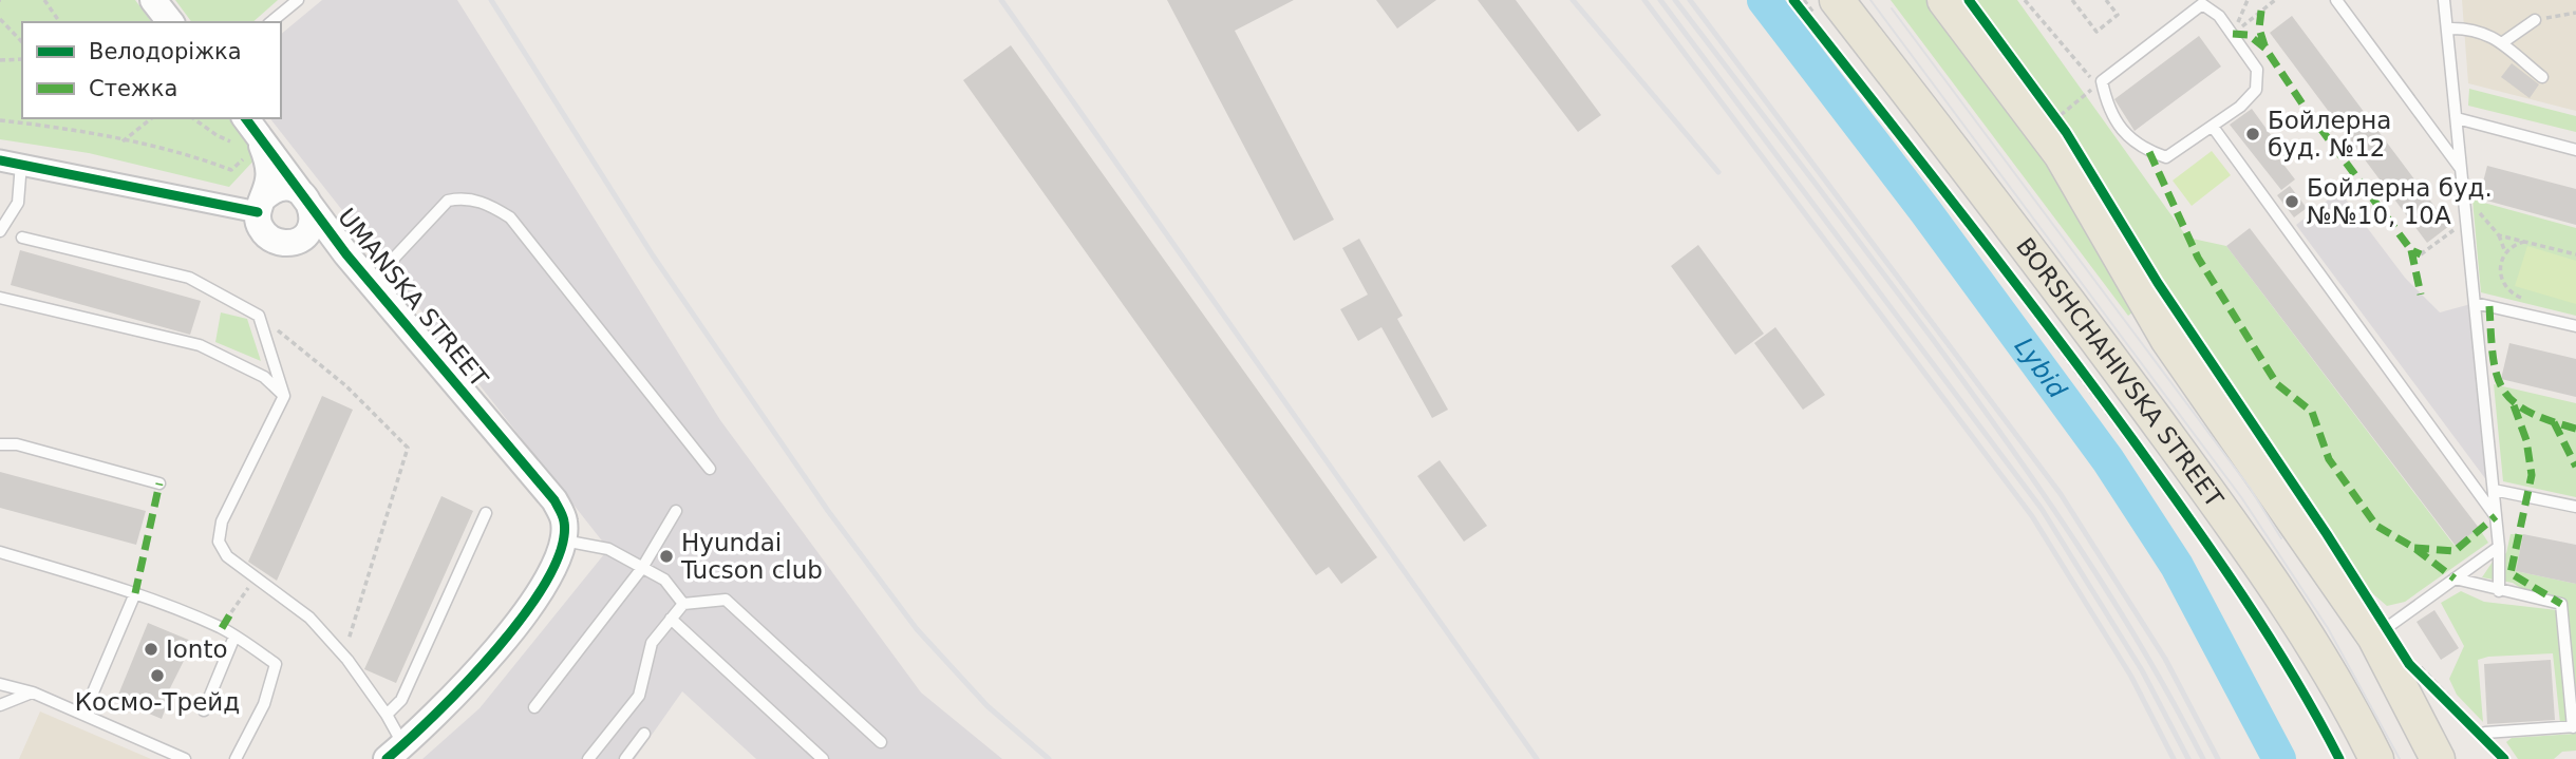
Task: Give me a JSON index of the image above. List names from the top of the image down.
{
  "streets": {
    "main road": ["BORSHCHAHIVSKA STREET"],
    "street": ["UMANSKA STREET"]
  },
  "water": ["Lybid"],
  "places": [
    "Бойлерна буд. №12",
    "Бойлерна буд. №№10, 10А",
    "Hyundai Tucson club",
    "Ionto",
    "Космо-Трейд"
  ],
  "legend": ["Велодоріжка", "Стежка"]
}
